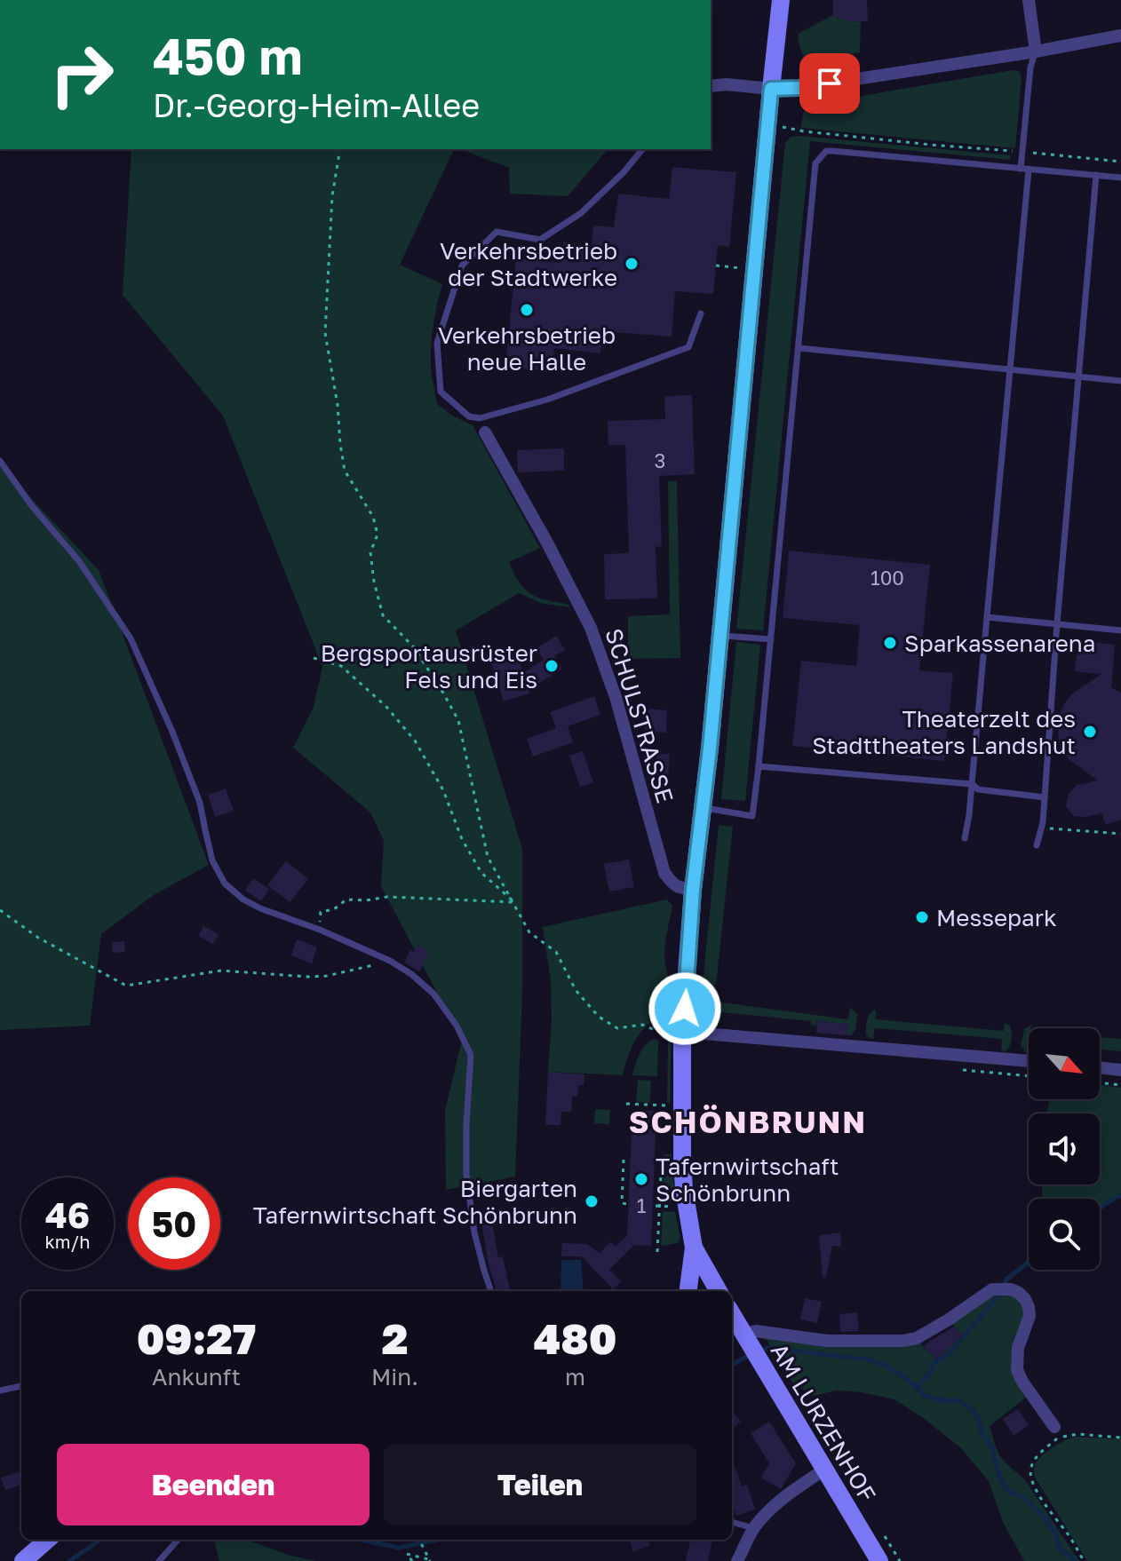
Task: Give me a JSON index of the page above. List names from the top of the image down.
{
  "streets": {
    "main road": ["AM LURZENHOF"],
    "street": ["SCHULSTRASSE"]
  },
  "districts": ["SCHÖNBRUNN"],
  "places": [
    "Verkehrsbetrieb der Stadtwerke",
    "Verkehrsbetrieb neue Halle",
    "Sparkassenarena",
    "Bergsportausrüster Fels und Eis",
    "Theaterzelt des Stadttheaters Landshut",
    "Messepark",
    "Tafernwirtschaft Schönbrunn",
    "Biergarten Tafernwirtschaft Schönbrunn"
  ],
  "house_numbers": ["3", "100", "1"],
  "north": "bottom right",
  "page": {
    "turn": ["450 m", "Dr.-Georg-Heim-Allee"],
    "speed": "46 km/h",
    "limit": "50",
    "eta": [
      "09:27",
      "Ankunft",
      "2",
      "Min.",
      "480",
      "m"
    ],
    "buttons": ["Beenden", "Teilen"]
  }
}
